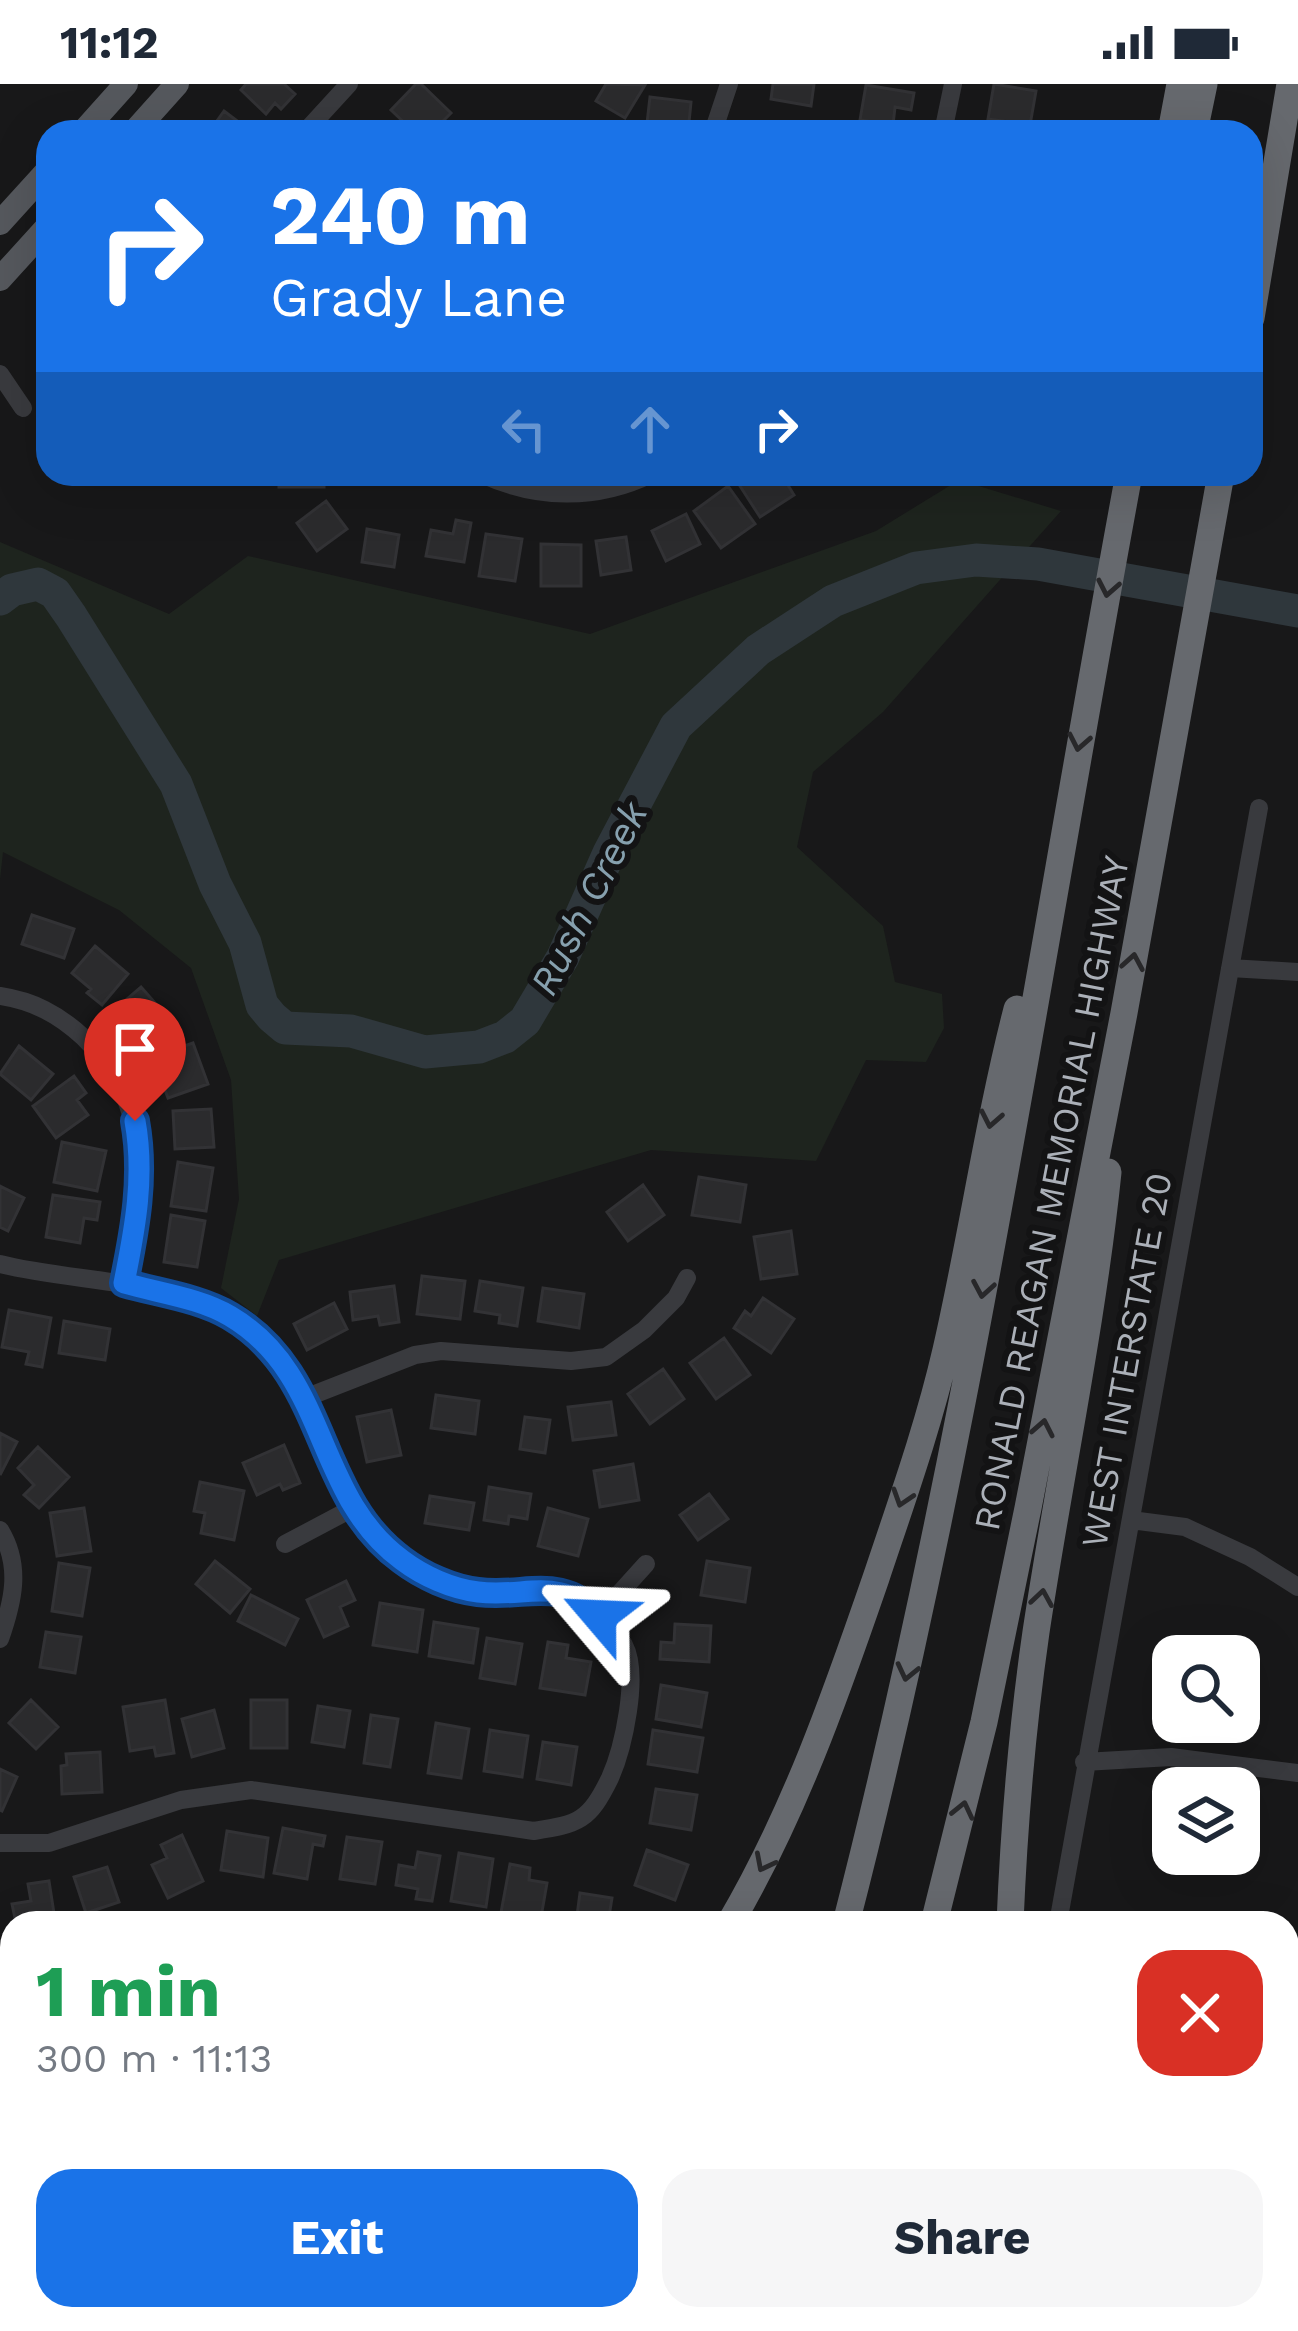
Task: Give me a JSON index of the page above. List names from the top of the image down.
{
  "streets": {
    "highway": ["RONALD REAGAN MEMORIAL HIGHWAY"],
    "street": ["WEST INTERSTATE 20"]
  },
  "water": ["Rush Creek"],
  "page": {
    "status": "11:12",
    "turn": ["240 m", "Grady Lane"],
    "heading": ["1 min", "300 m · 11:13"],
    "buttons": ["Exit", "Share"]
  }
}
